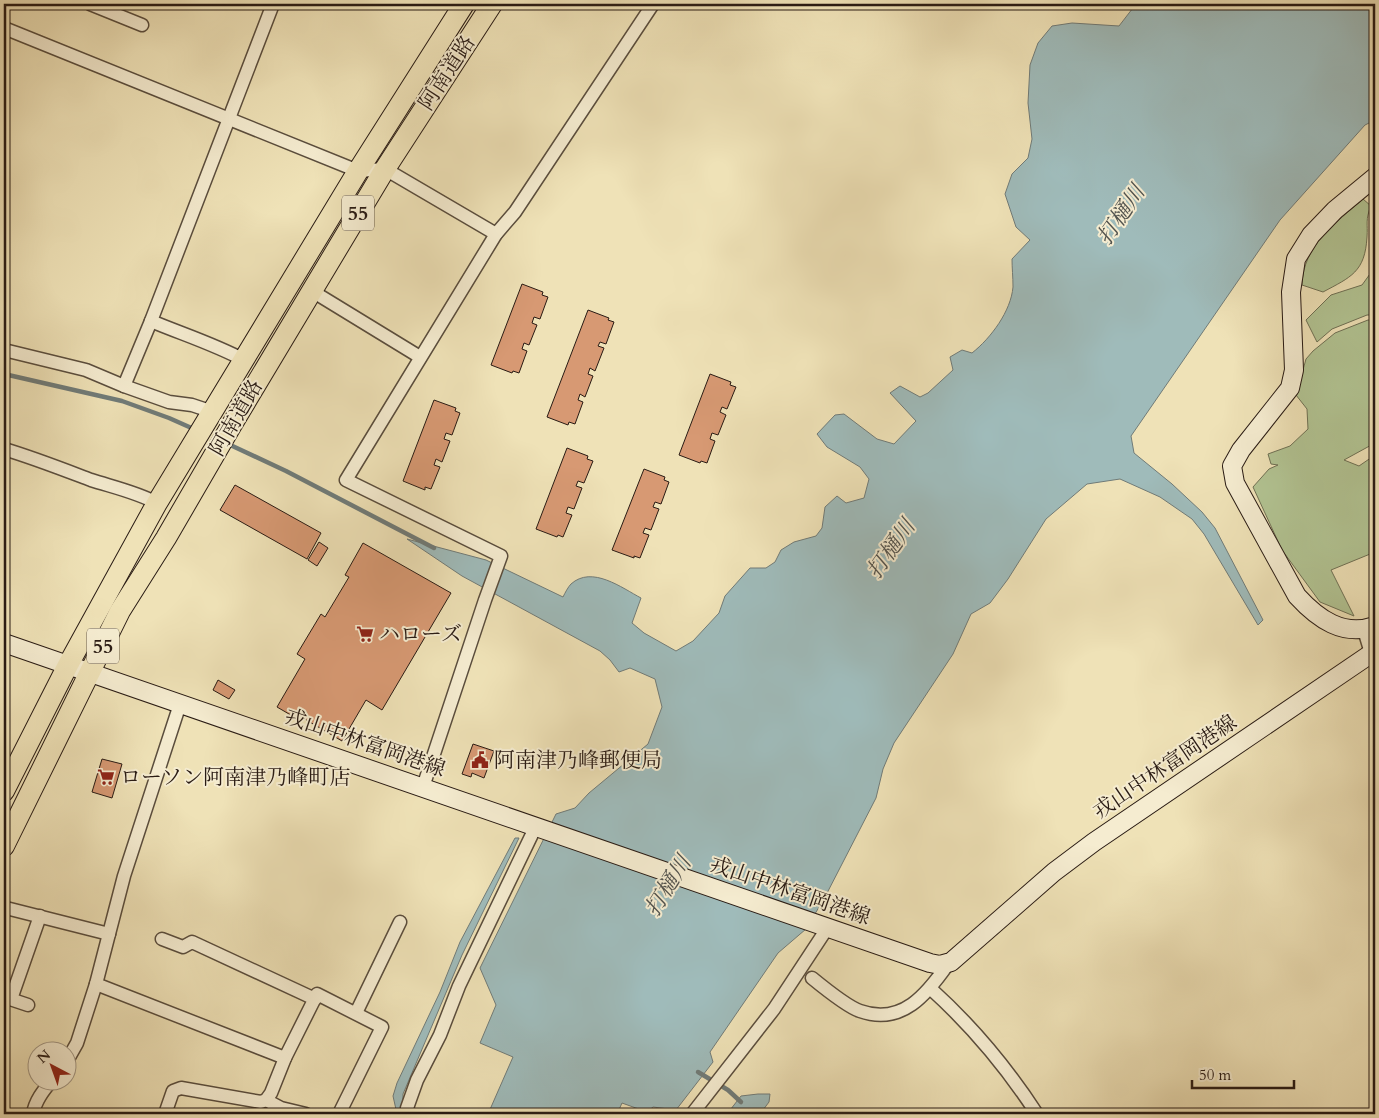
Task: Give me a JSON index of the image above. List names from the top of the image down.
{
  "streets": {
    "highway": ["阿南道路", "55"],
    "main road": ["戎山中林富岡港線"]
  },
  "crossings": [
    ["阿南道路", "戎山中林富岡港線"]
  ],
  "water": ["打樋川"],
  "places": {
    "supermarket": ["ハローズ", "ローソン阿南津乃峰町店"],
    "public building": ["阿南津乃峰郵便局"]
  },
  "scale_bar": "50 m",
  "north": "top left"
}
